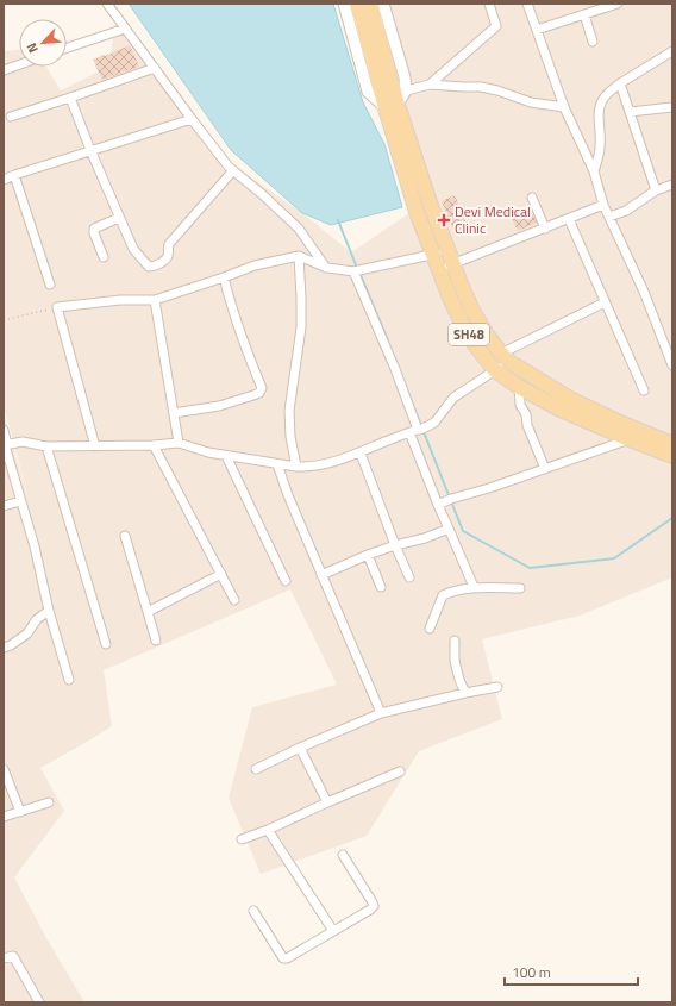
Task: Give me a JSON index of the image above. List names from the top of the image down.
{
  "streets": {
    "main road": ["SH48"]
  },
  "places": {
    "health": ["Devi Medical Clinic"]
  },
  "scale_bar": "100 m",
  "north": "bottom left"
}
